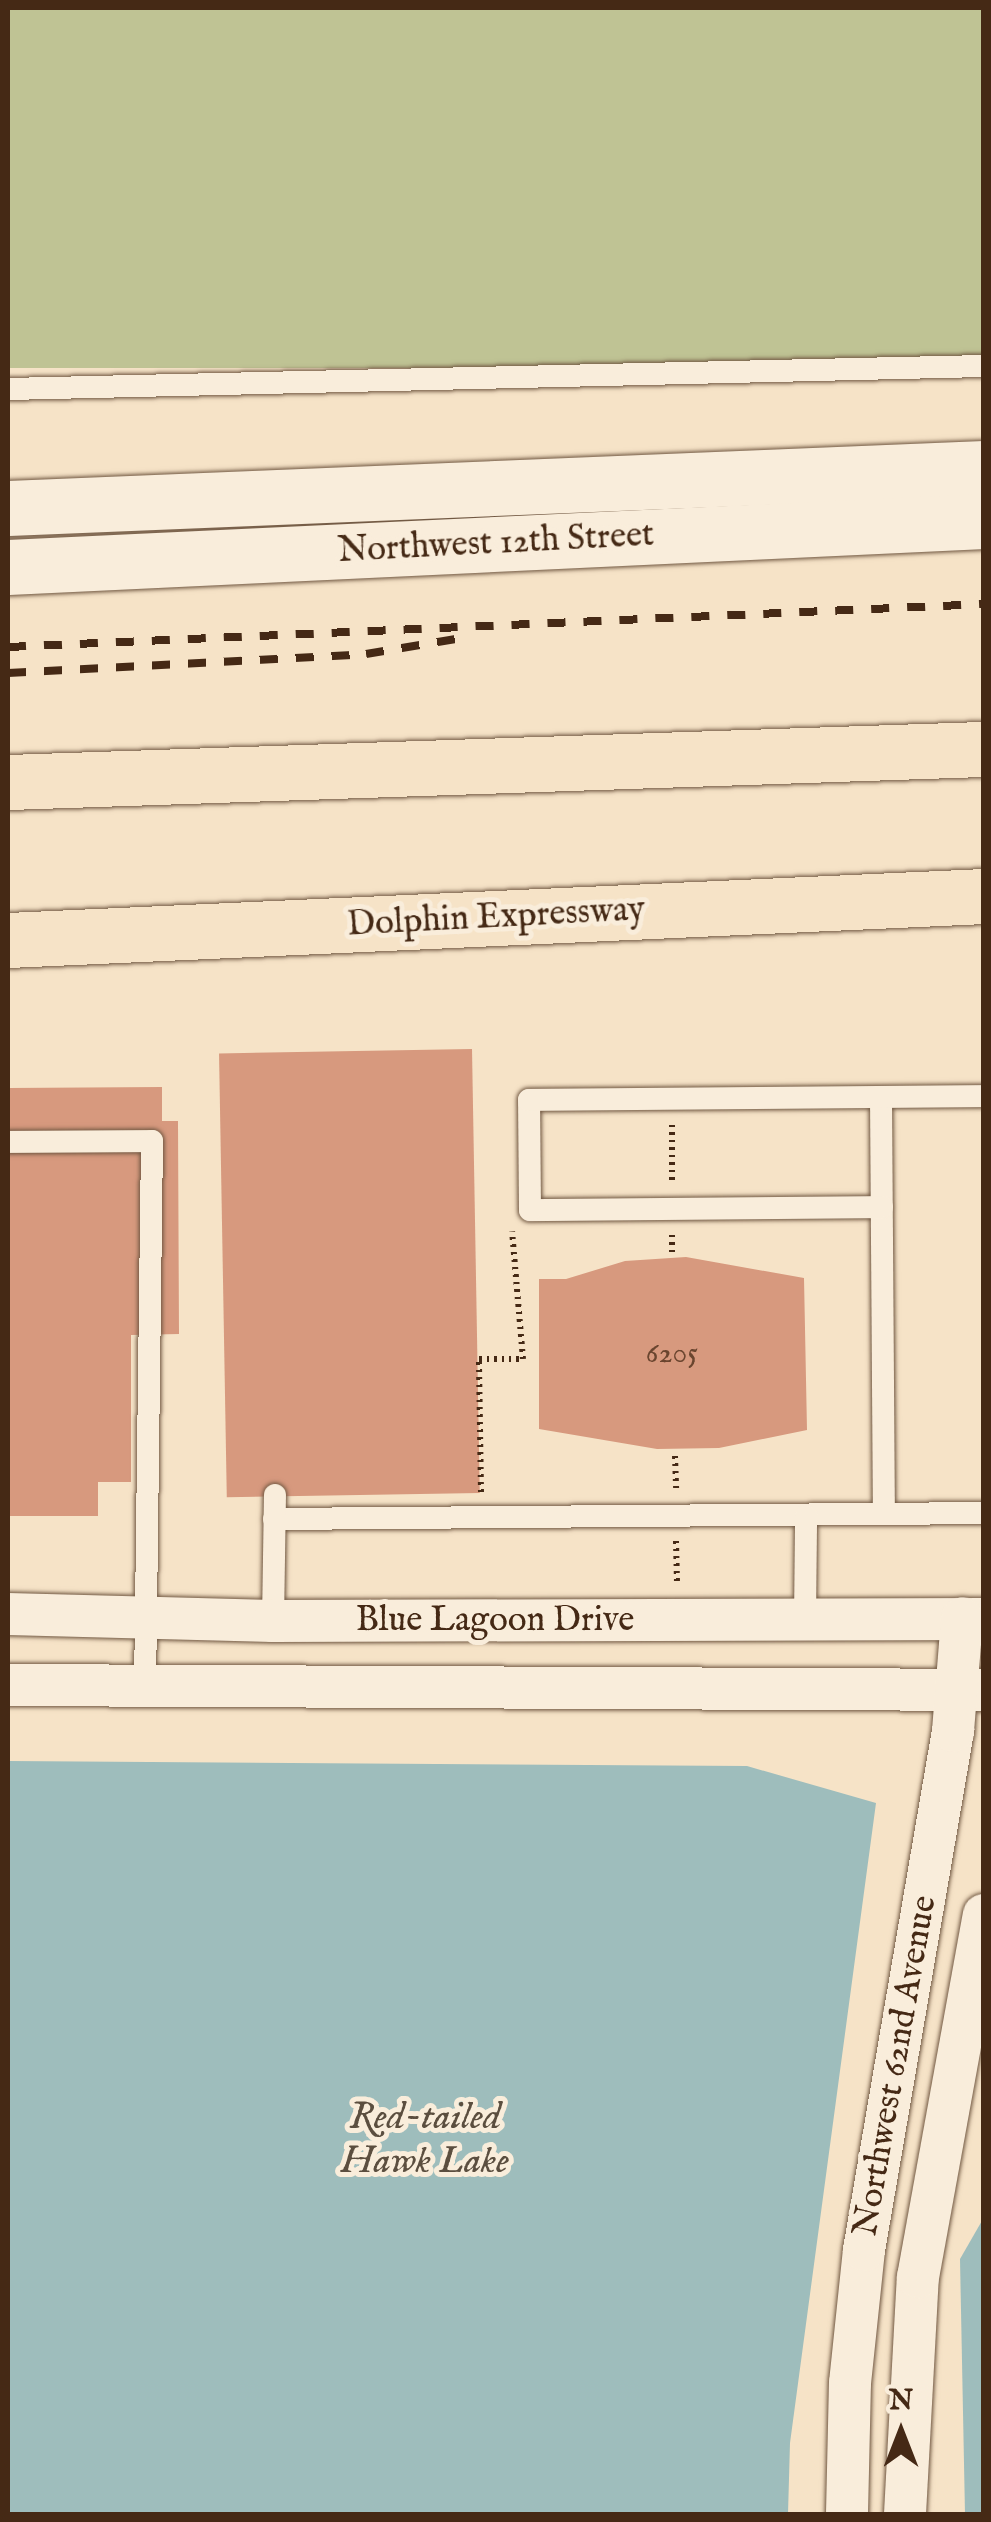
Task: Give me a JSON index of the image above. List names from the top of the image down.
{
  "streets": {
    "highway": ["Dolphin Expressway"],
    "main road": ["Northwest 12th Street"],
    "street": ["Blue Lagoon Drive", "Northwest 62nd Avenue"]
  },
  "crossings": [
    ["Blue Lagoon Drive", "Northwest 62nd Avenue"]
  ],
  "water": ["Red-tailed Hawk Lake"],
  "house_numbers": ["6205"],
  "north": "top"
}
